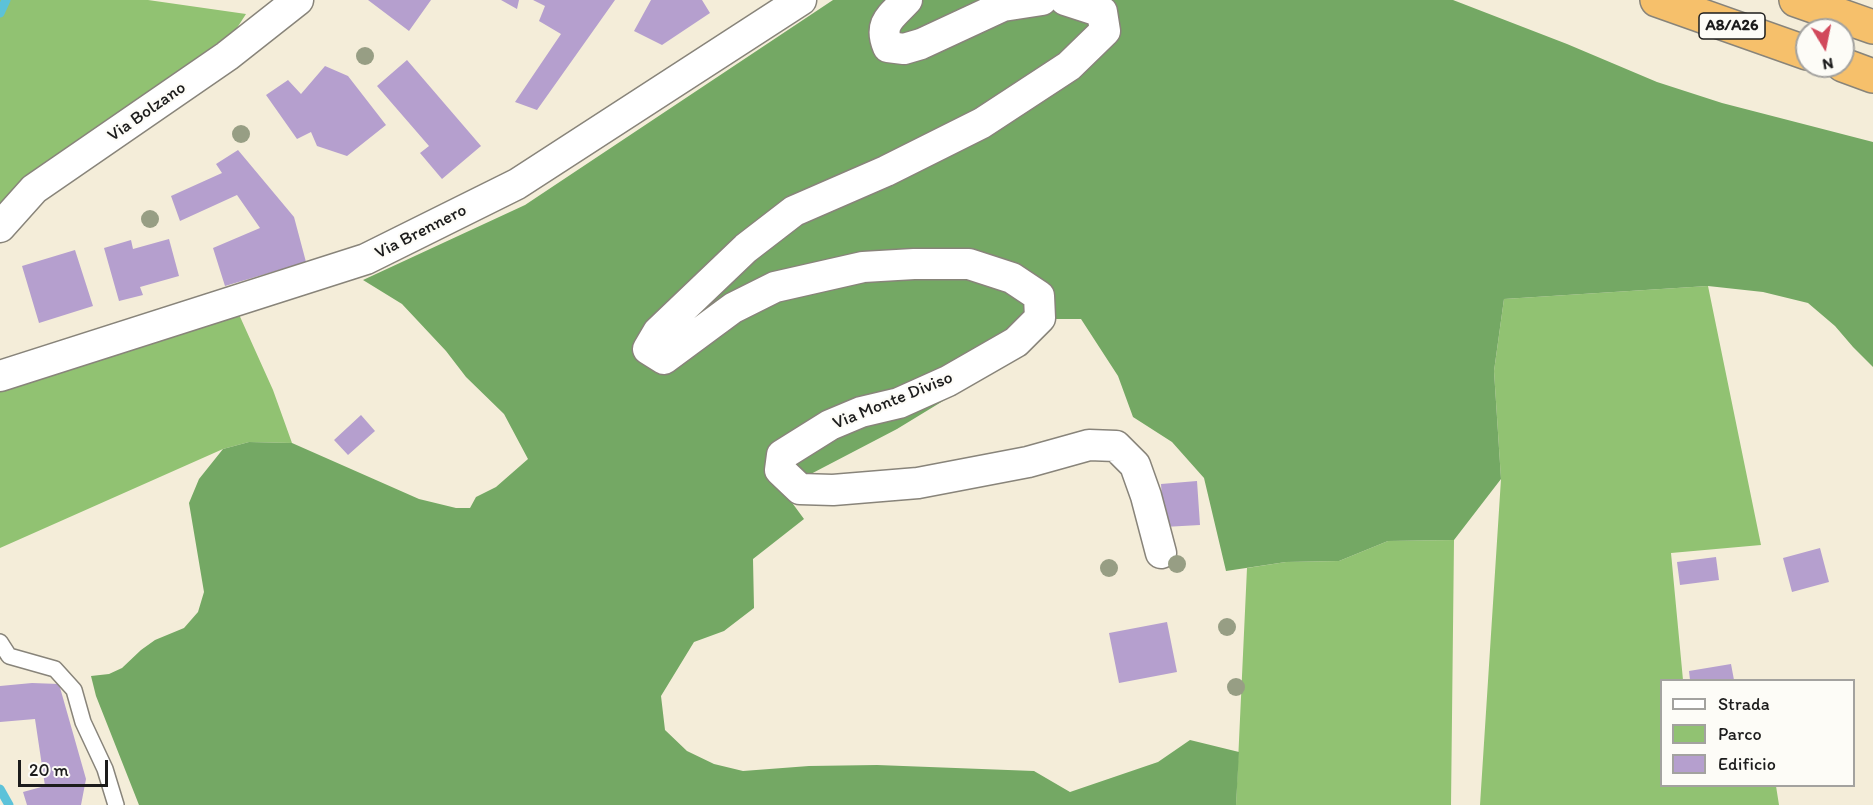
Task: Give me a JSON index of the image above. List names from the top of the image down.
{
  "streets": {
    "highway": ["A8/A26"],
    "street": ["Via Bolzano", "Via Brennero", "Via Monte Diviso"]
  },
  "legend": ["Strada", "Parco", "Edificio"],
  "scale_bar": "20 m",
  "north": "bottom"
}
